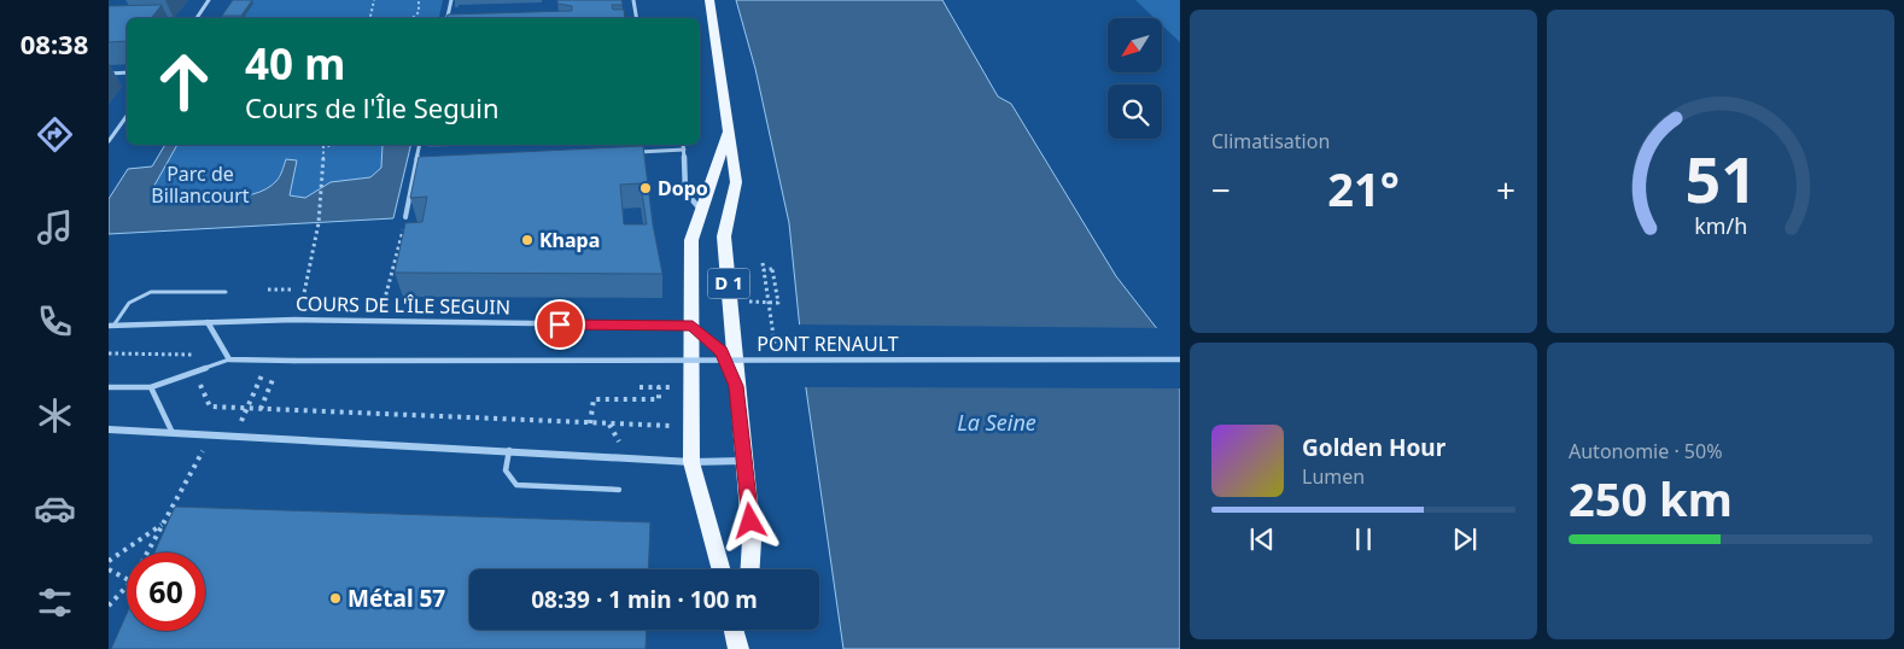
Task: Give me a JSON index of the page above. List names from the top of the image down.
{
  "streets": {
    "main road": ["D 1"],
    "street": ["COURS DE L'ÎLE SEGUIN", "PONT RENAULT"]
  },
  "crossings": [
    ["D 1", "COURS DE L'ÎLE SEGUIN"]
  ],
  "water": ["La Seine"],
  "parks": ["Parc de Billancourt"],
  "places": ["Dopo", "Khapa", "Métal 57"],
  "north": "bottom left",
  "page": {
    "tabs": "08:38",
    "tile": [
      "Climatisation",
      ["Autonomie · 50%", "250 km"]
    ],
    "turn": ["40 m", "Cours de l'Île Seguin"],
    "heat": ["−", "21°", "+"],
    "song": ["Golden Hour", "Lumen"],
    "limit": "60",
    "trip": "08:39 · 1 min · 100 m",
    "gauge": ["51", "km/h"]
  }
}
